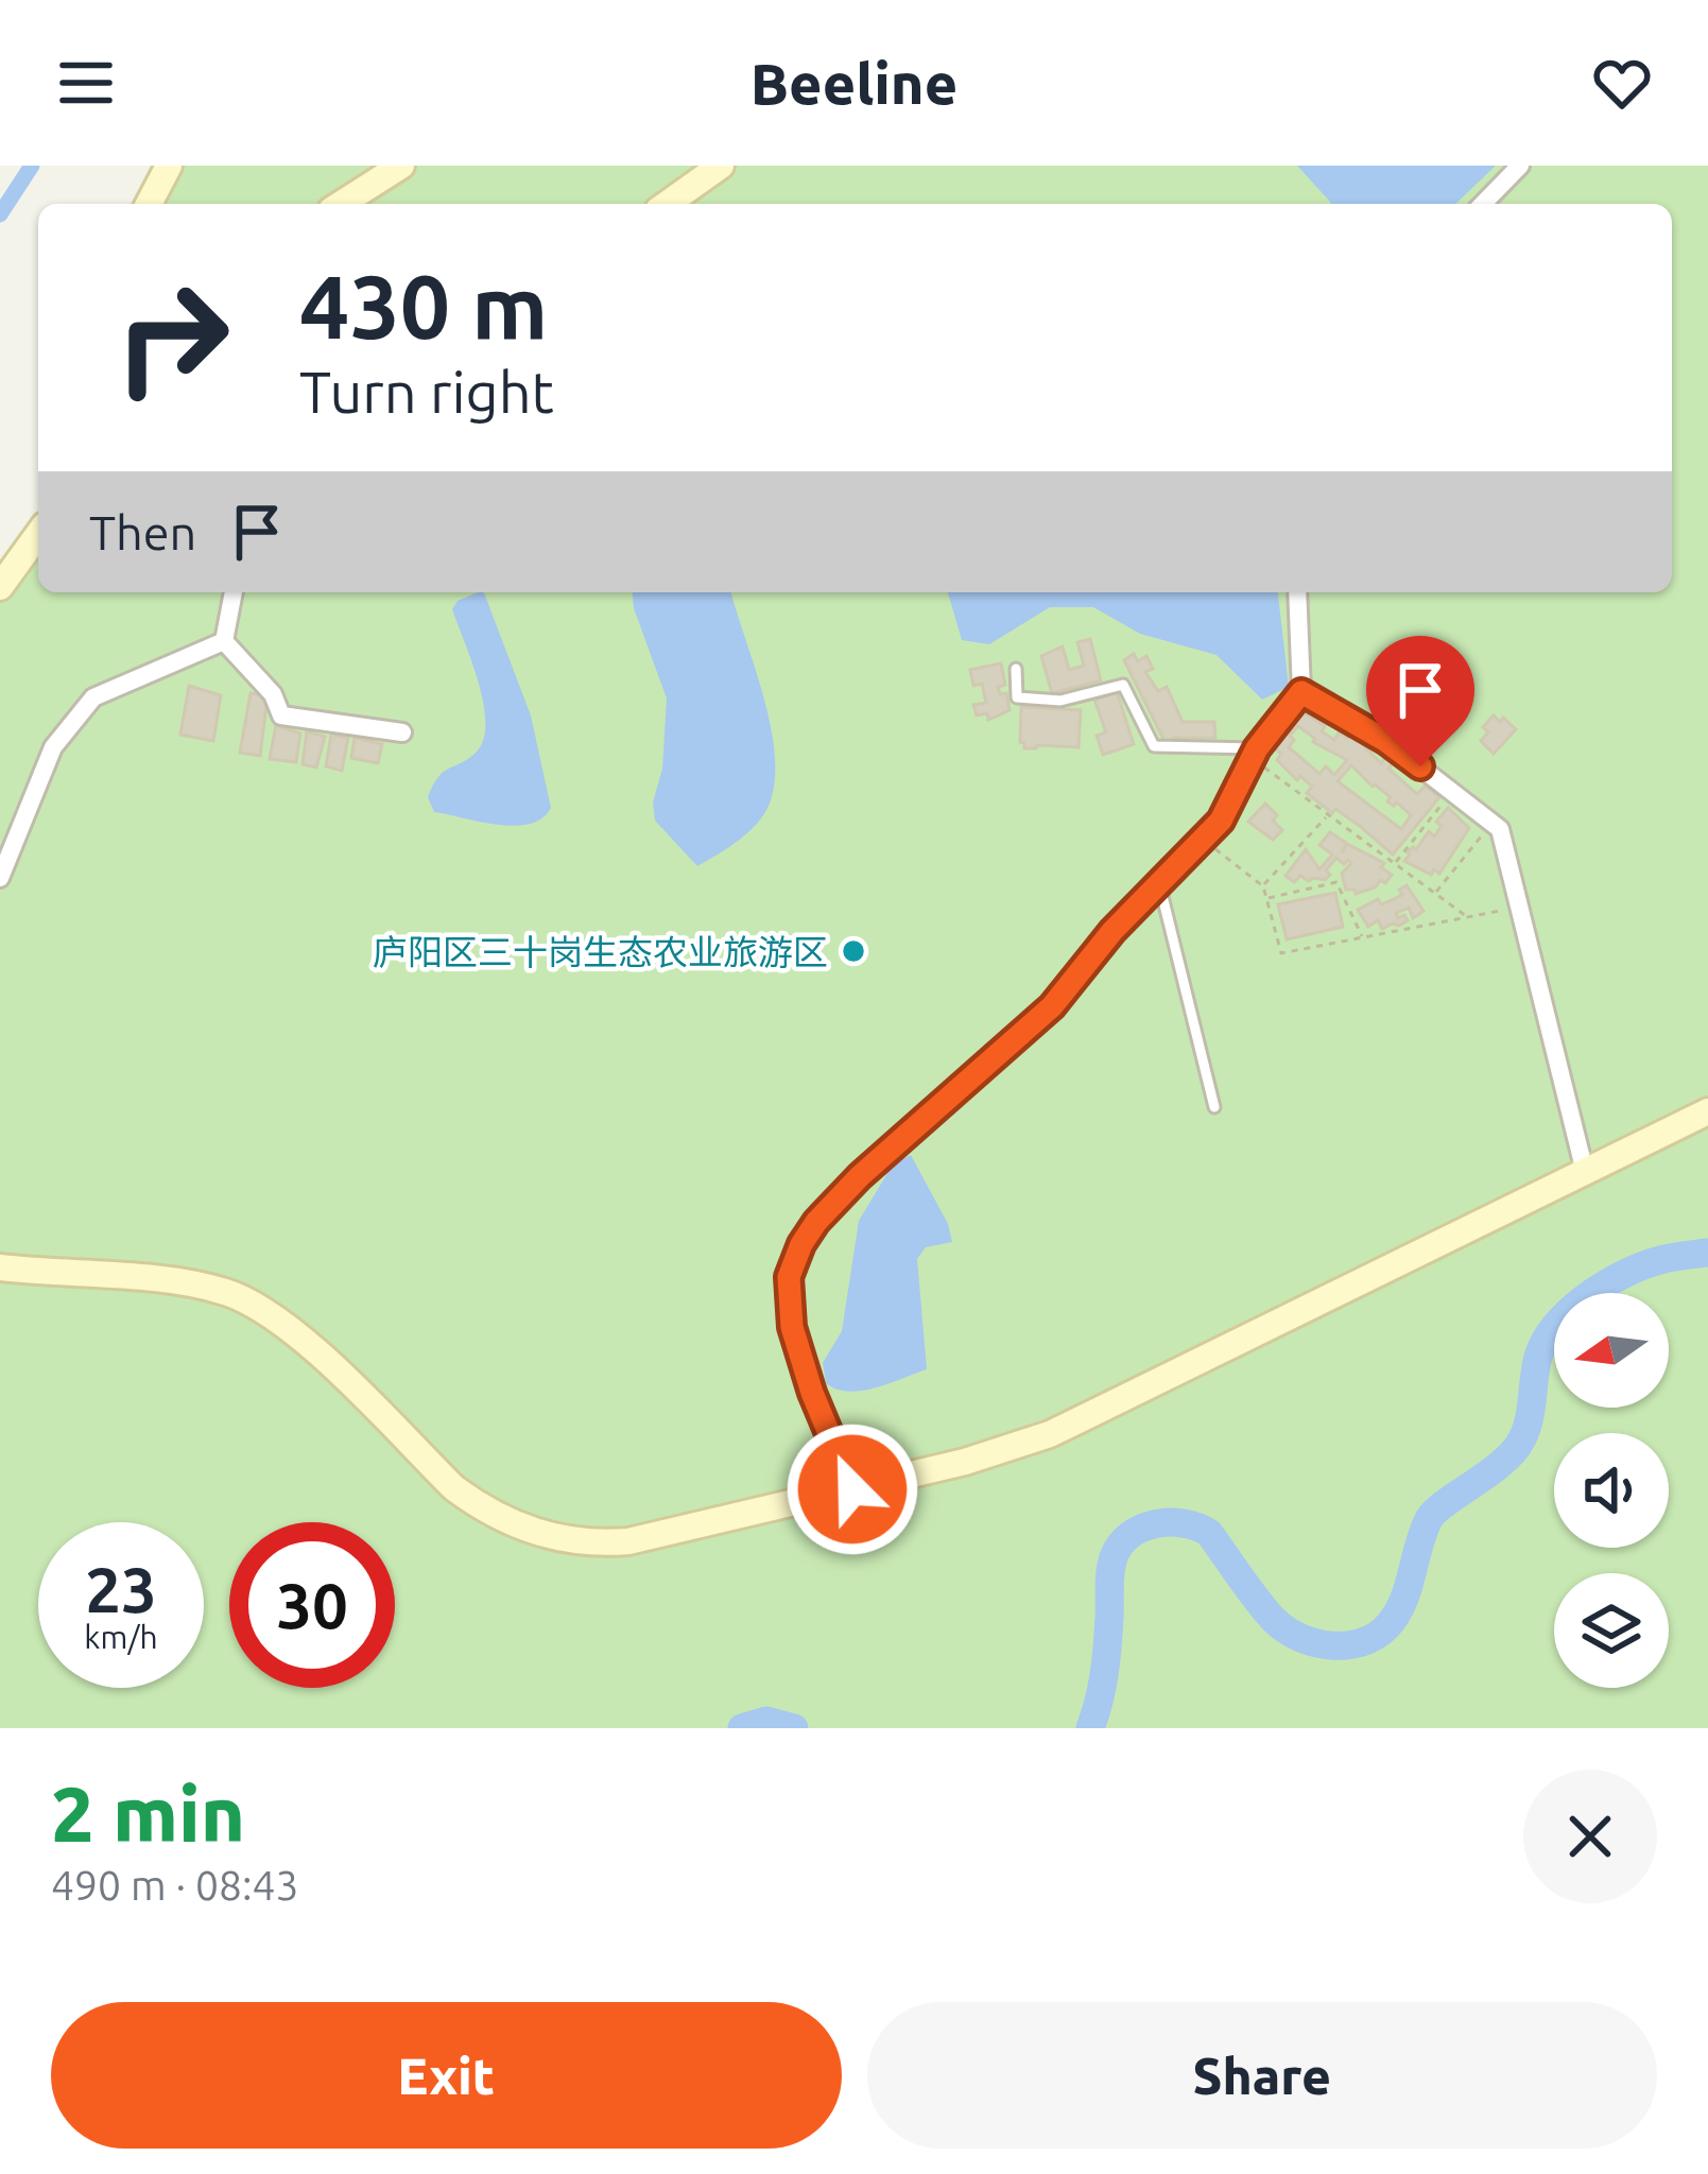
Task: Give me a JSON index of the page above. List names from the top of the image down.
{
  "places": ["庐阳区三十岗生态农业旅游区"],
  "north": "left",
  "page": {
    "header": "Beeline",
    "turn": ["430 m", "Turn right"],
    "then": "Then",
    "speed": "23 km/h",
    "limit": "30",
    "heading": ["2 min", "490 m · 08:43"],
    "buttons": ["Exit", "Share"]
  }
}
